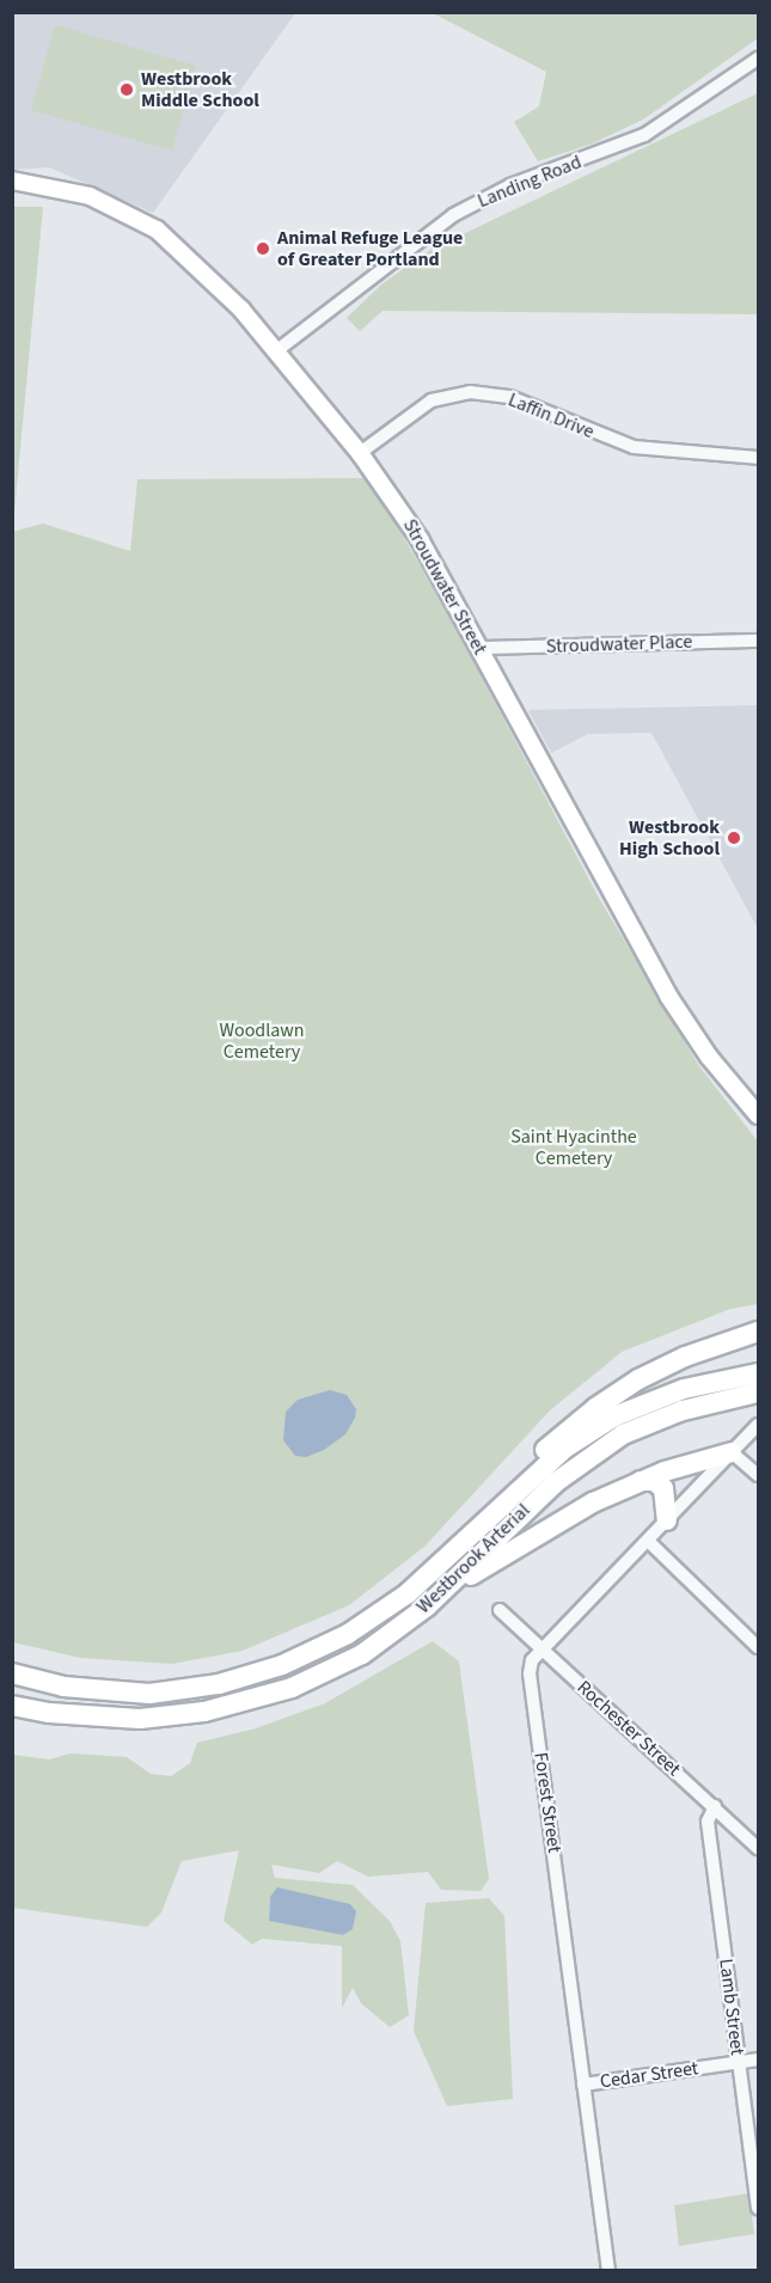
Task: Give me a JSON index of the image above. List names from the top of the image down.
{
  "streets": {
    "highway": ["Westbrook Arterial"],
    "main road": ["Stroudwater Street"],
    "street": [
      "Landing Road",
      "Laffin Drive",
      "Stroudwater Place",
      "Rochester Street",
      "Forest Street",
      "Lamb Street",
      "Cedar Street"
    ]
  },
  "crossings": [
    ["Landing Road", "Stroudwater Street"],
    ["Laffin Drive", "Stroudwater Street"],
    ["Stroudwater Street", "Stroudwater Place"],
    ["Rochester Street", "Forest Street"],
    ["Rochester Street", "Lamb Street"],
    ["Forest Street", "Cedar Street"],
    ["Lamb Street", "Cedar Street"]
  ],
  "parks": ["Woodlawn Cemetery", "Saint Hyacinthe Cemetery"],
  "places": ["Westbrook Middle School", "Animal Refuge League of Greater Portland", "Westbrook High School"]
}
